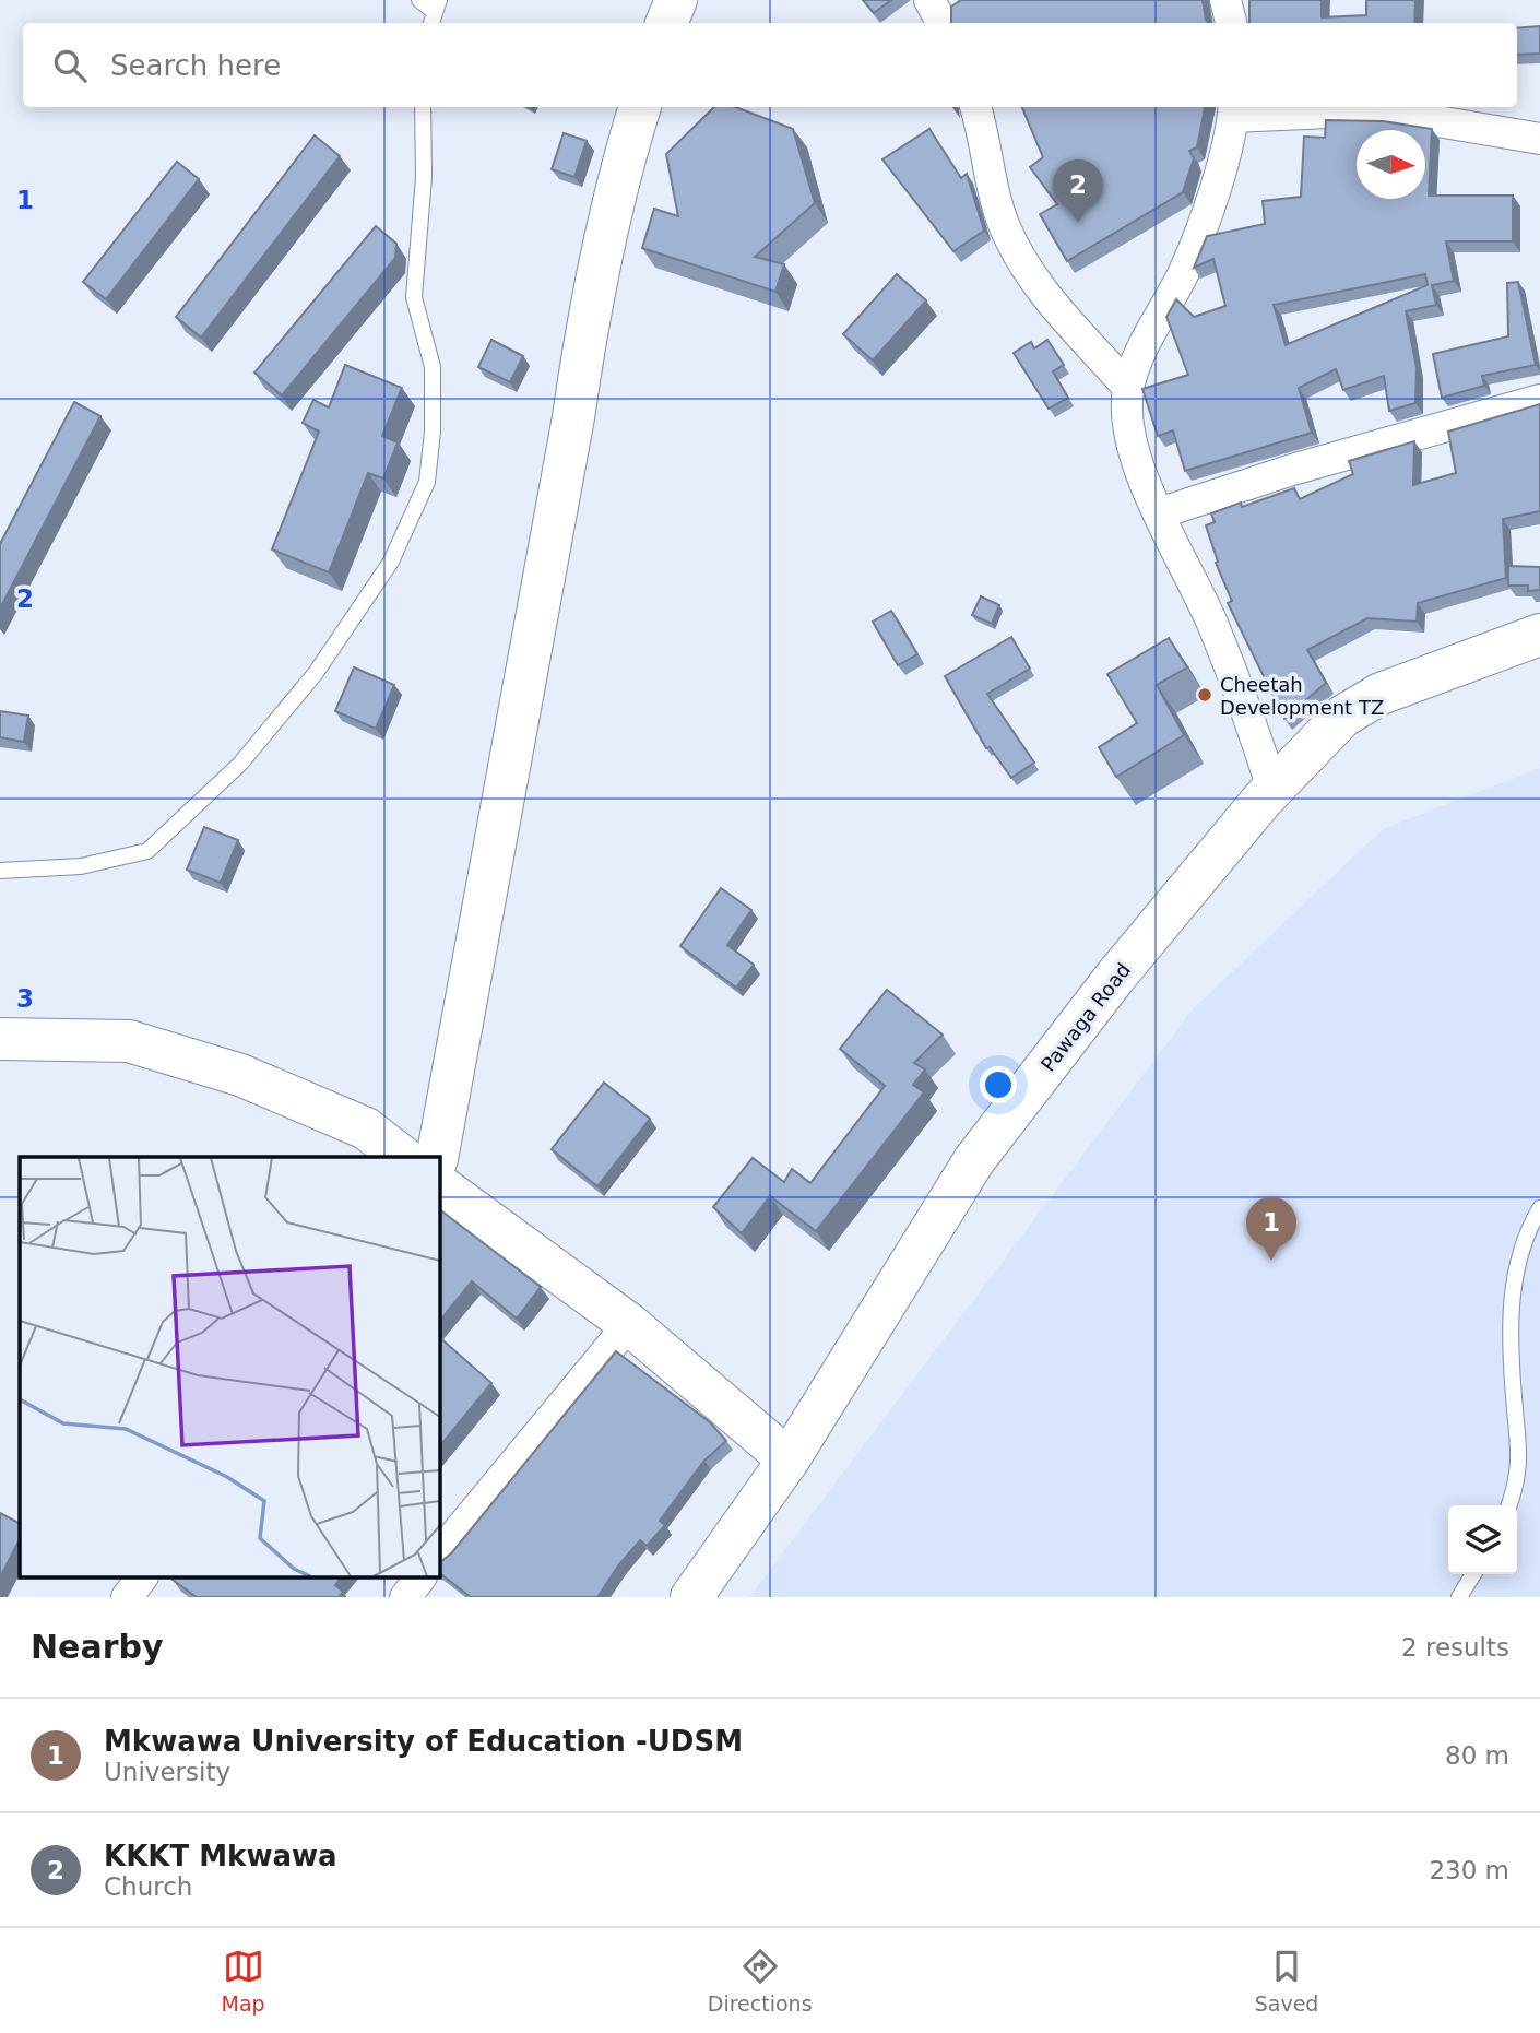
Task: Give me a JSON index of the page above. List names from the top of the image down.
{
  "streets": {
    "street": ["Pawaga Road"]
  },
  "places": ["Cheetah Development TZ"],
  "north": "right",
  "page": {
    "search": "Search here",
    "pins": ["2", "1"],
    "heading": ["Nearby", "2 results"],
    "list": [
      {
        "mark": "1",
        "name": "Mkwawa University of Education -UDSM",
        "note": "University",
        "value": "80 m"
      },
      {
        "mark": "2",
        "name": "KKKT Mkwawa",
        "note": "Church",
        "value": "230 m"
      }
    ],
    "nav": ["Map", "Directions", "Saved"]
  },
  "grid": {
    "rows": ["1", "2", "3"]
  }
}
